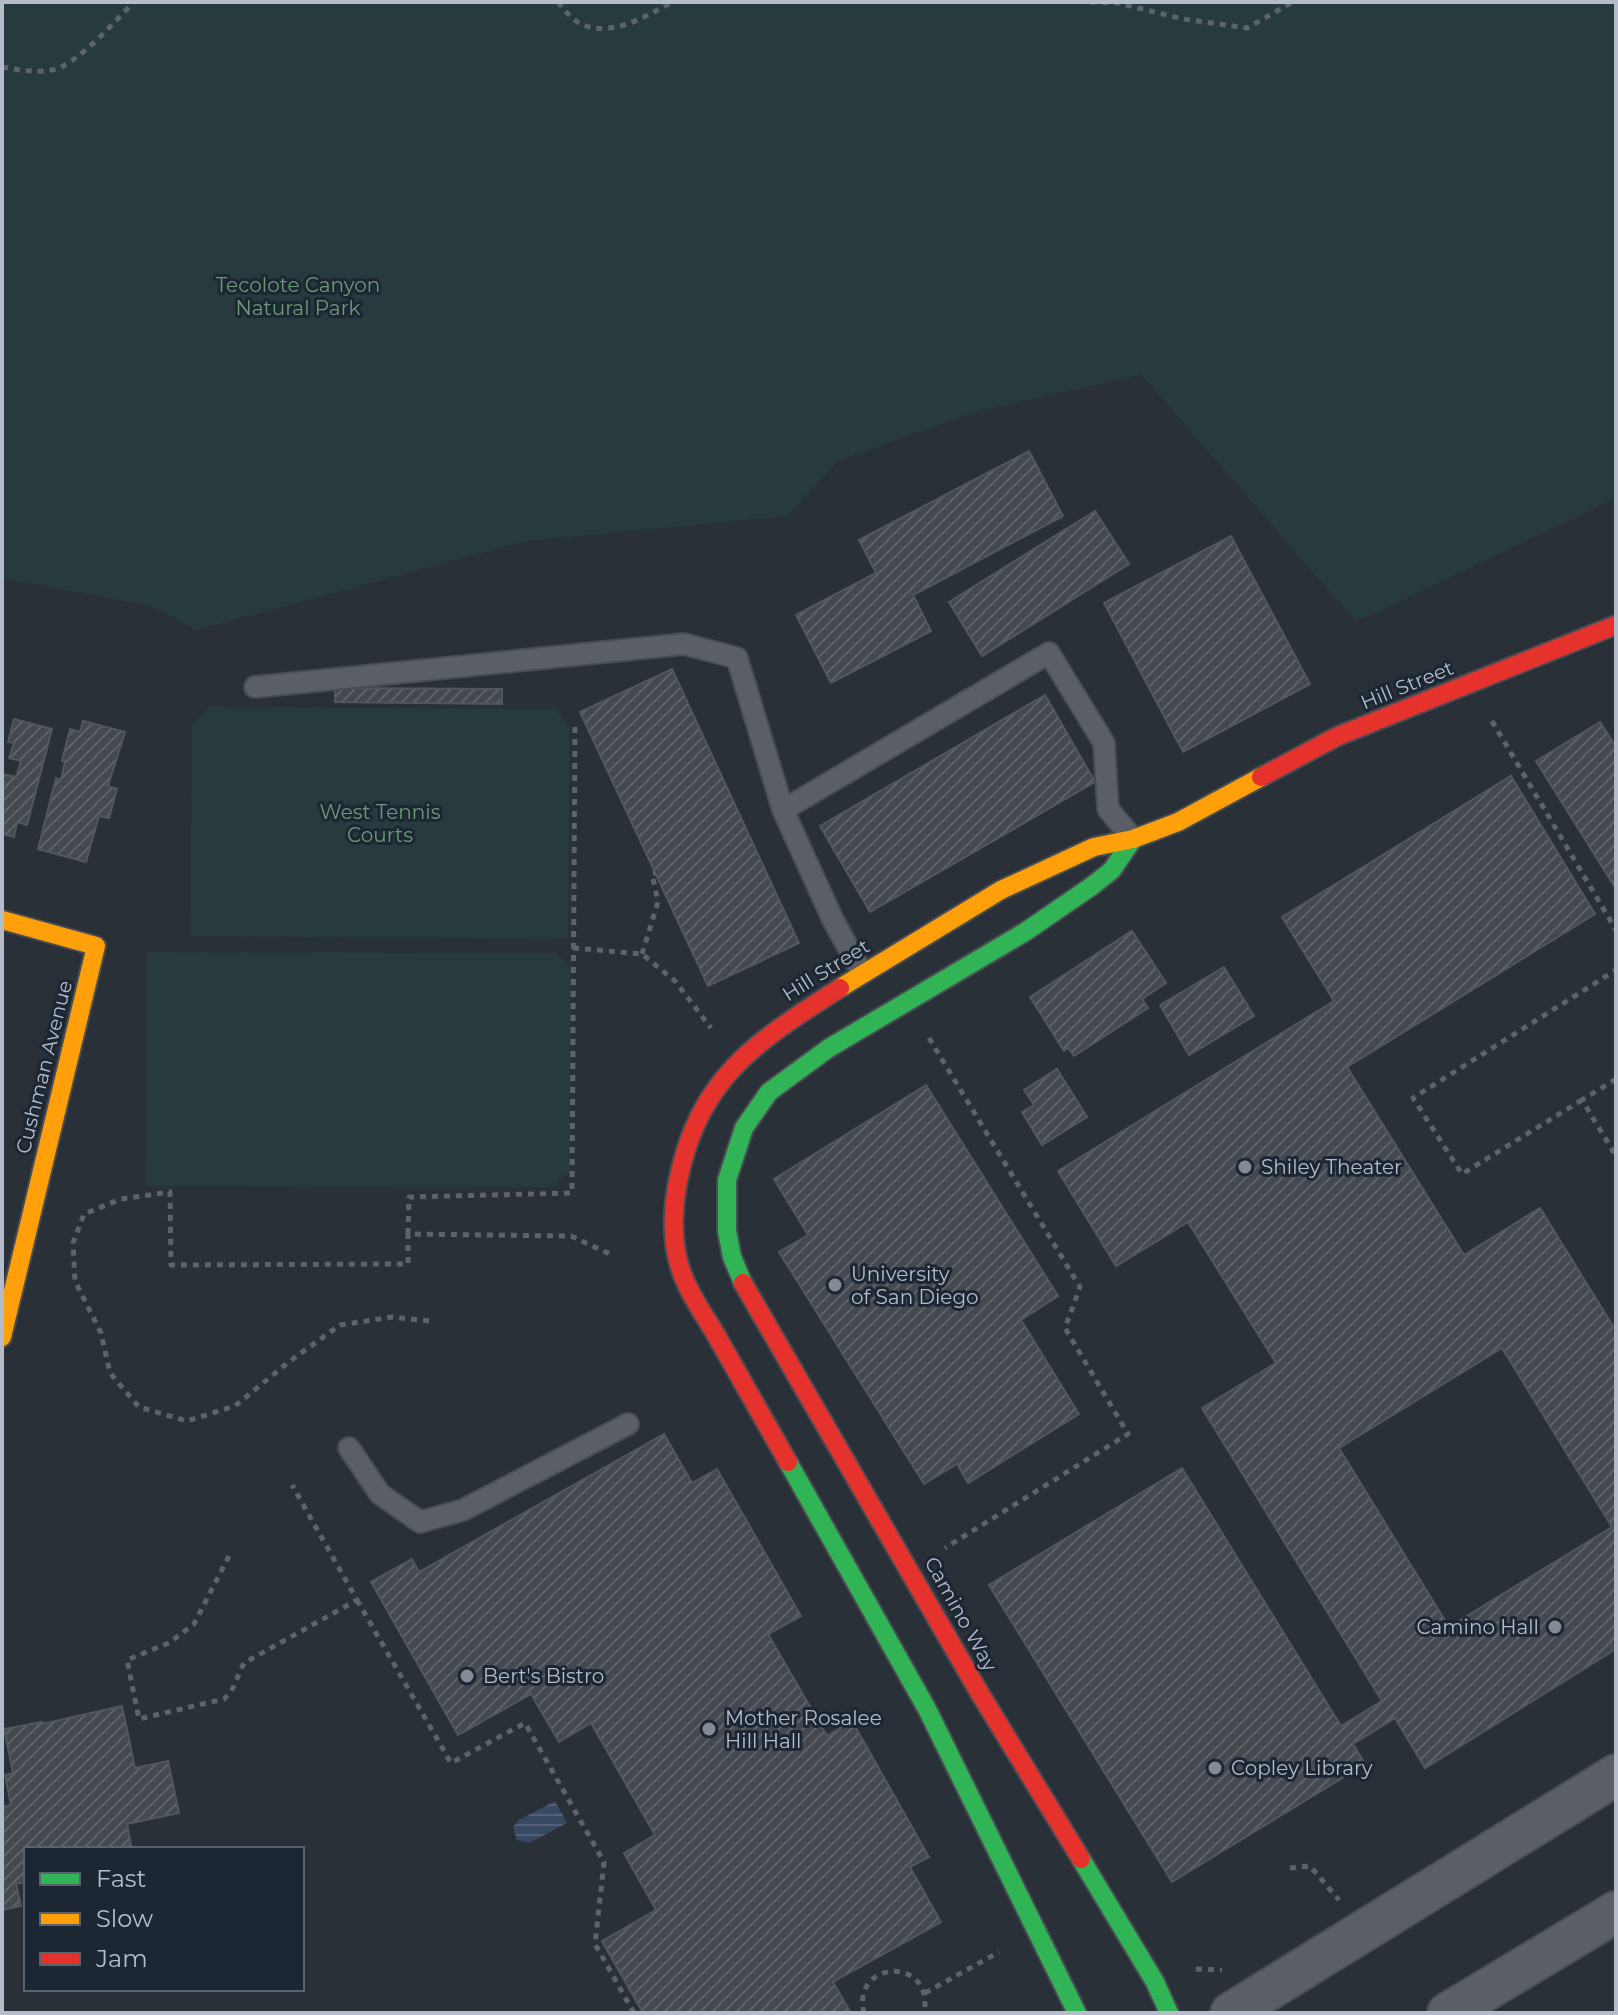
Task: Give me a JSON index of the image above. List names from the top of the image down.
{
  "streets": {
    "street": ["Hill Street", "Cushman Avenue", "Camino Way"]
  },
  "crossings": [
    ["Hill Street", "Camino Way"]
  ],
  "parks": ["Tecolote Canyon Natural Park", "West Tennis Courts"],
  "places": [
    "Shiley Theater",
    "University of San Diego",
    "Camino Hall",
    "Bert's Bistro",
    "Mother Rosalee Hill Hall",
    "Copley Library"
  ],
  "legend": ["Fast", "Slow", "Jam"]
}
